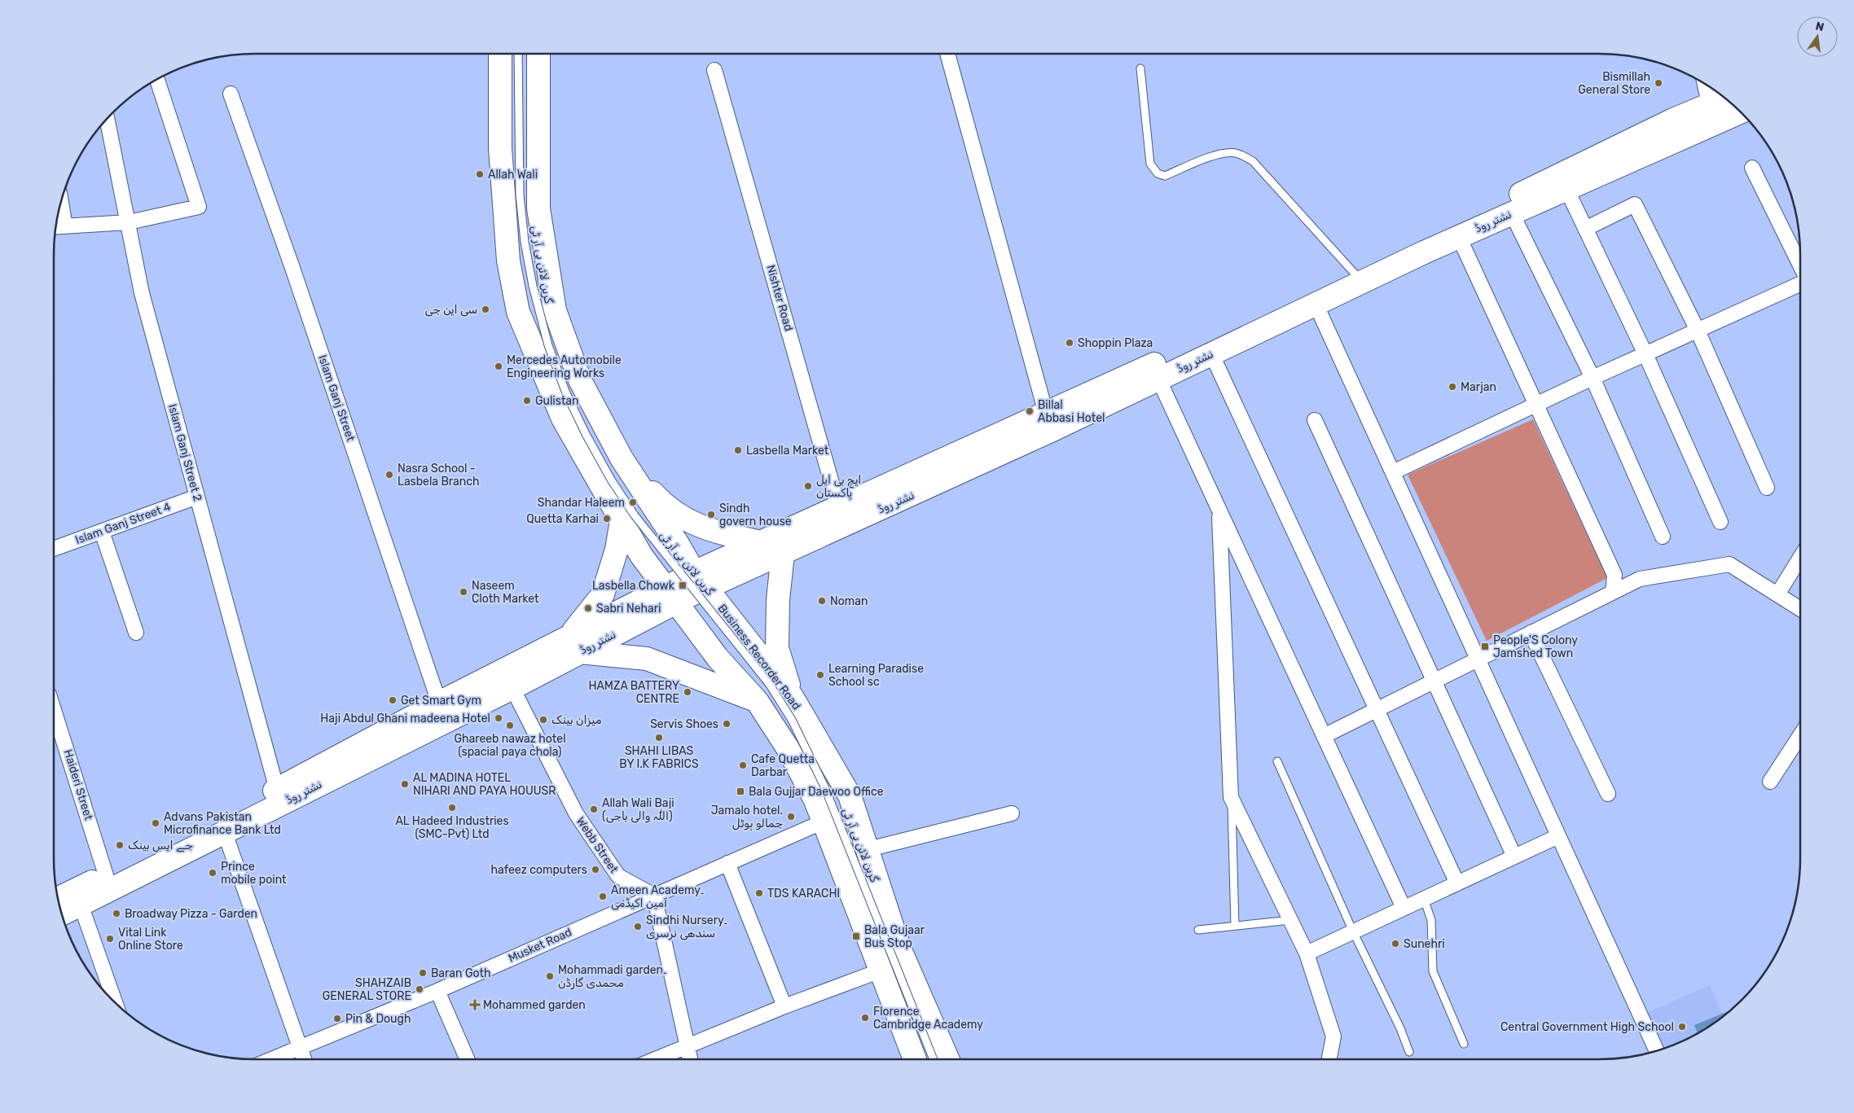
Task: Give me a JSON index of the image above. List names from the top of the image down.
{
  "streets": {
    "main road": ["نشتر روڈ", "Business Recorder Road"],
    "street": [
      "Nishter Road",
      "Islam Ganj Street",
      "Islam Ganj Street 2",
      "Islam Ganj Street 4",
      "Haideri Street",
      "Webb Street",
      "Musket Road"
    ],
    "lane": ["گرین لائن بی آر ٹی"]
  },
  "crossings": [
    ["نشتر روڈ", "Nishter Road"],
    ["نشتر روڈ", "Islam Ganj Street"],
    ["نشتر روڈ", "Islam Ganj Street 2"],
    ["نشتر روڈ", "Business Recorder Road"],
    ["نشتر روڈ", "Haideri Street"],
    ["نشتر روڈ", "Webb Street"],
    ["Islam Ganj Street 2", "Islam Ganj Street 4"],
    ["Webb Street", "Musket Road"]
  ],
  "places": {
    "other": [
      "Bismillah General Store",
      "Allah Wali",
      "سی این جی",
      "Shoppin Plaza",
      "Mercedes Automobile Engineering Works",
      "Marjan",
      "Gulistan",
      "Billal Abbasi Hotel",
      "Lasbella Market",
      "Nasra School - Lasbela Branch",
      "ایچ بی ایل پاکستان",
      "Shandar Haleem",
      "Sindh govern house",
      "Quetta Karhai",
      "Naseem Cloth Market",
      "Noman",
      "Sabri Nehari",
      "Learning Paradise School sc",
      "HAMZA BATTERY CENTRE",
      "Get Smart Gym",
      "Haji Abdul Ghani madeena Hotel",
      "میزان بینک",
      "Servis Shoes",
      "Ghareeb nawaz hotel (spacial paya chola)",
      "SHAHI LIBAS BY I.K FABRICS",
      "Cafe Quetta Darbar",
      "AL MADINA HOTEL NIHARI AND PAYA HOUUSR",
      "AL Hadeed Industries (SMC-Pvt) Ltd",
      "Allah Wali Baji (اللّٰہ والی باجی)",
      "Jamalo hotel. جمالو ہوٹل",
      "Advans Pakistan Microfinance Bank Ltd",
      "جے ایس بینک",
      "hafeez computers",
      "Prince mobile point",
      "TDS KARACHI",
      "Ameen Academy۔ آمین اکیڈمی",
      "Broadway Pizza - Garden",
      "Sindhi Nursery۔ سندھی نرسری",
      "Vital Link Online Store",
      "Sunehri",
      "Baran Goth",
      "Mohammadi garden۔ محمدی گارڈن",
      "SHAHZAIB GENERAL STORE",
      "Florence Cambridge Academy",
      "Pin & Dough",
      "Central Government High School"
    ],
    "transit": [
      "Lasbella Chowk",
      "People'S Colony Jamshed Town",
      "Bala Gujjar Daewoo Office",
      "Bala Gujaar Bus Stop"
    ],
    "health": ["Mohammed garden"]
  },
  "north": "top"
}
